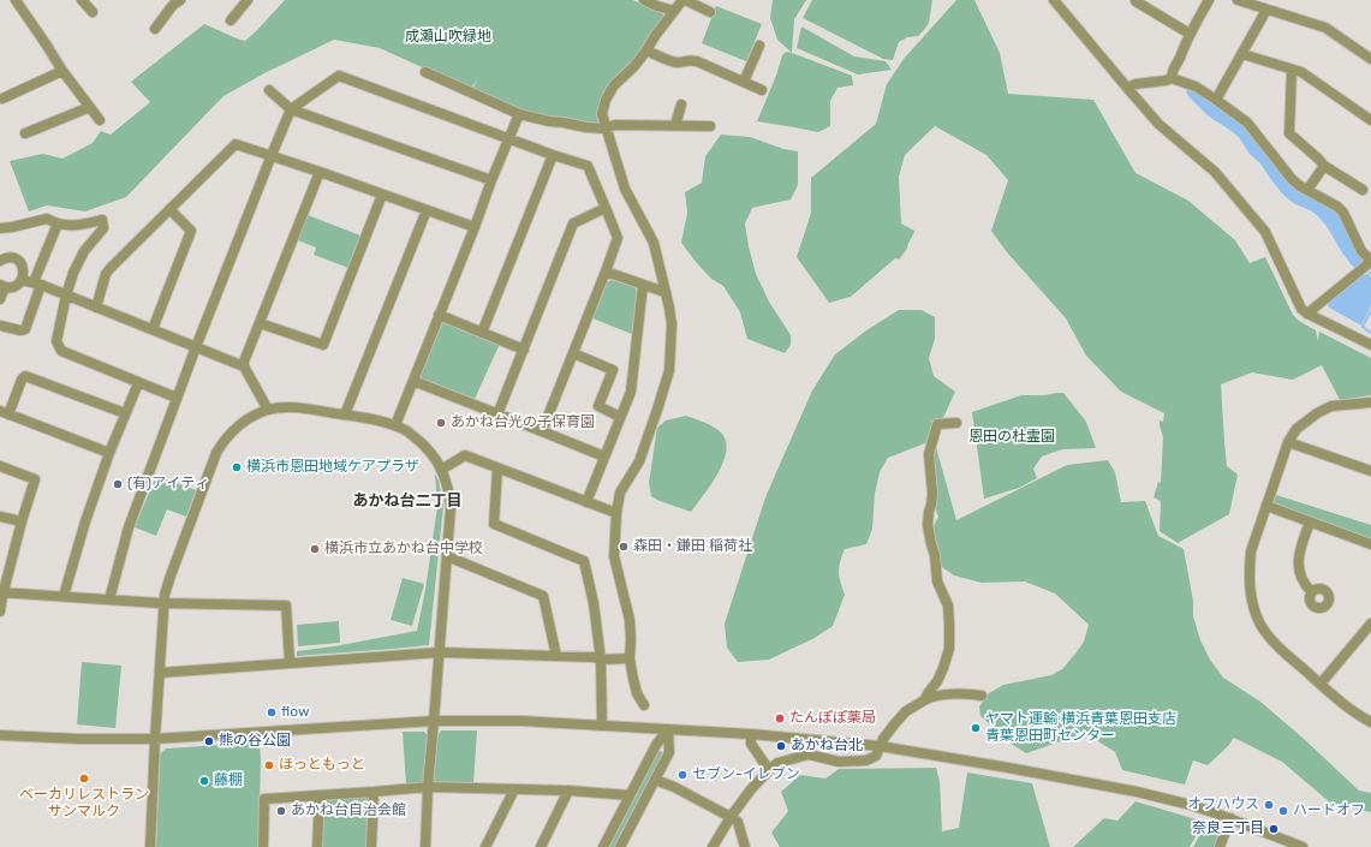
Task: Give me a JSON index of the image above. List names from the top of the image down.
{
  "districts": ["あかね台二丁目"],
  "parks": ["成瀬山吹緑地", "恩田の杜霊園"],
  "places": [
    "あかね台光の子保育園",
    "横浜市恩田地域ケアプラザ",
    "(有)アイティ",
    "森田・鎌田 稲荷社",
    "横浜市立あかね台中学校",
    "flow",
    "たんぽぽ薬局",
    "ヤマト運輸 横浜青葉恩田支店 青葉恩田町センター",
    "熊の谷公園",
    "あかね台北",
    "ほっともっと",
    "セブン-イレブン",
    "ベーカリレストラン サンマルク",
    "藤棚",
    "オフハウス",
    "あかね台自治会館",
    "ハードオフ",
    "奈良三丁目"
  ]
}
